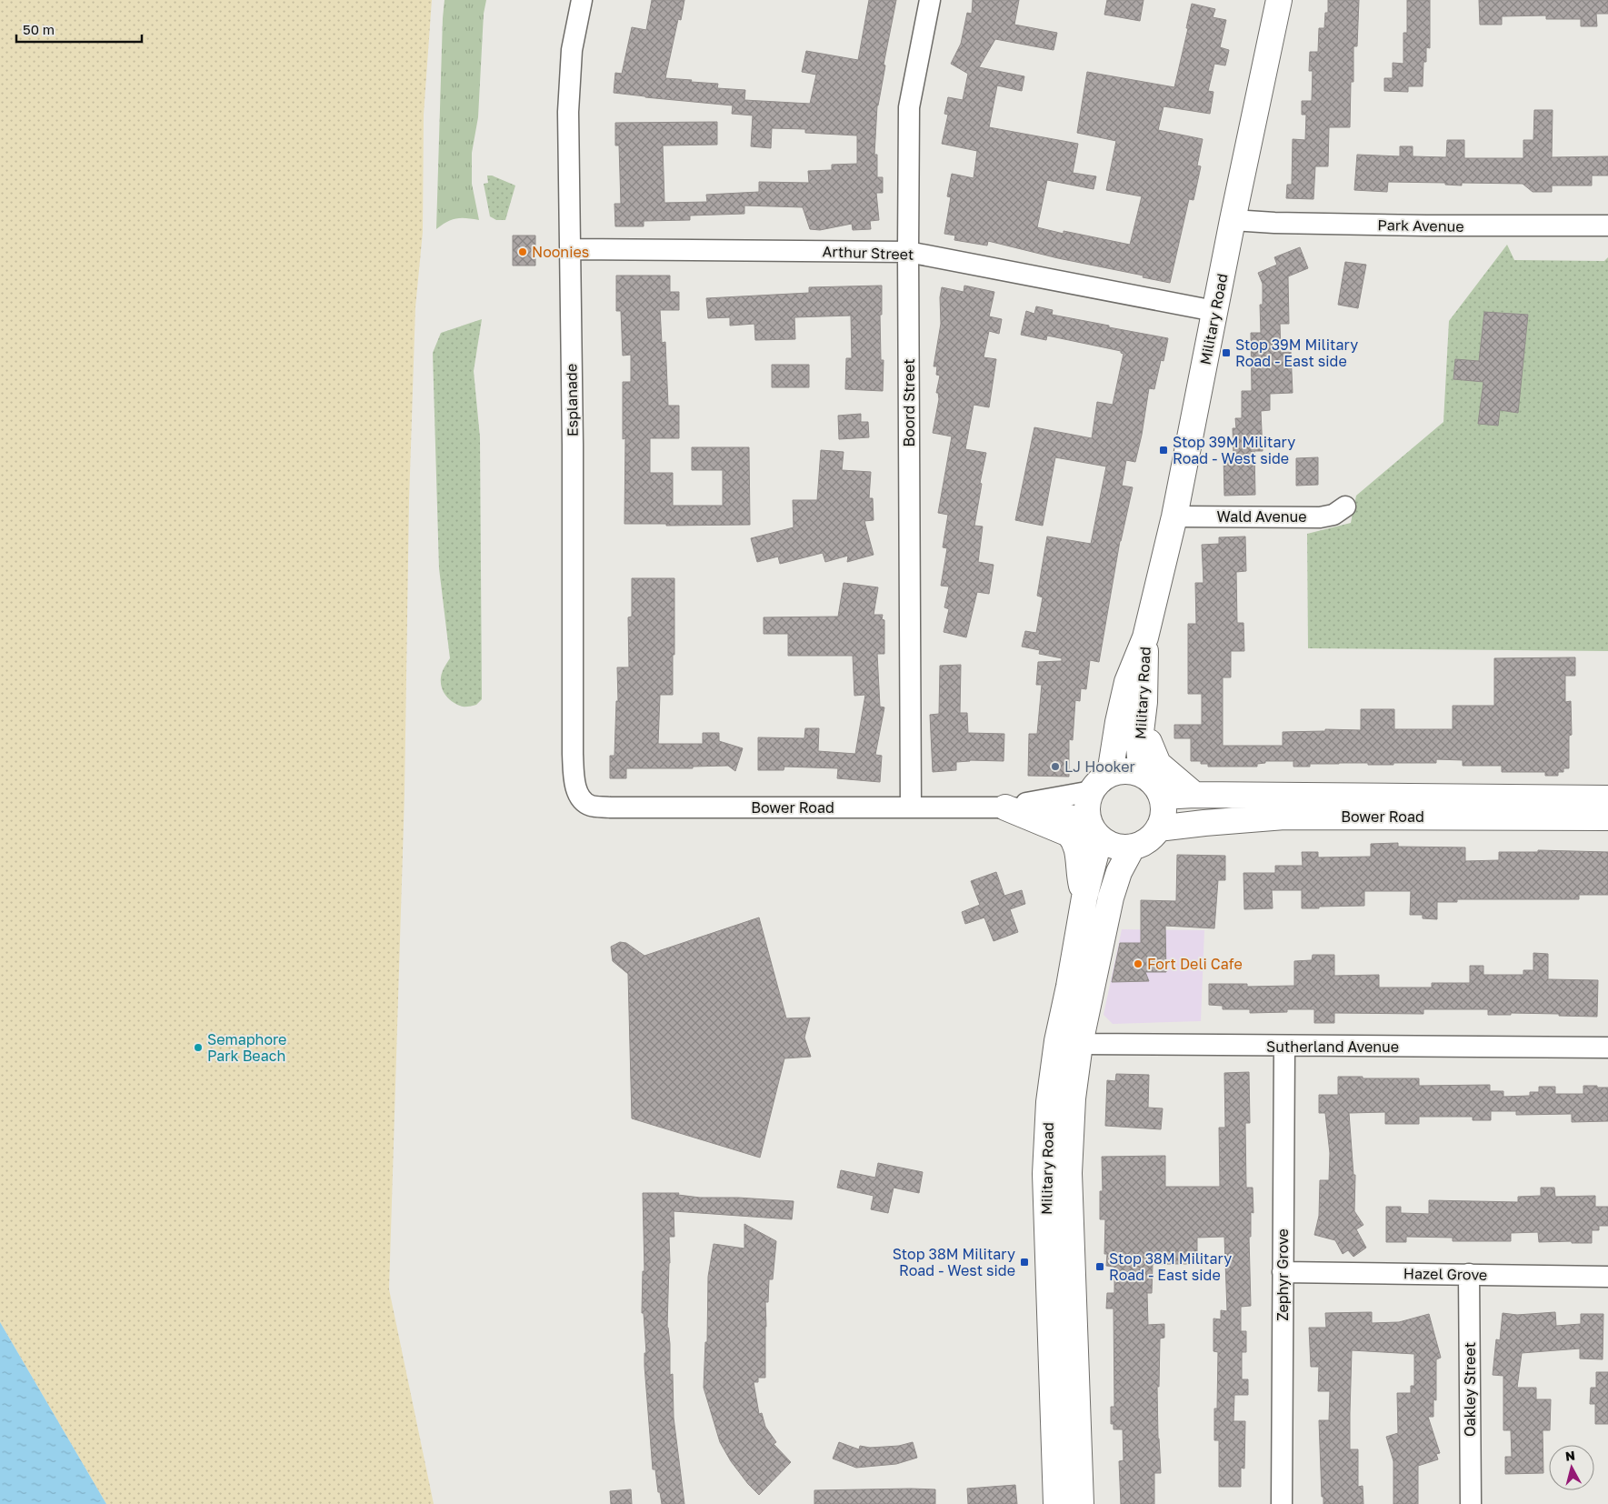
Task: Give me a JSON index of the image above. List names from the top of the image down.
{
  "streets": {
    "main road": ["Military Road", "Bower Road"],
    "street": [
      "Park Avenue",
      "Arthur Street",
      "Esplanade",
      "Boord Street",
      "Wald Avenue",
      "Sutherland Avenue",
      "Hazel Grove",
      "Zephyr Grove",
      "Oakley Street"
    ]
  },
  "crossings": [
    ["Park Avenue", "Military Road"],
    ["Arthur Street", "Military Road"],
    ["Arthur Street", "Esplanade"],
    ["Arthur Street", "Boord Street"],
    ["Military Road", "Wald Avenue"],
    ["Military Road", "Bower Road"],
    ["Military Road", "Sutherland Avenue"],
    ["Esplanade", "Bower Road"],
    ["Boord Street", "Bower Road"],
    ["Sutherland Avenue", "Zephyr Grove"],
    ["Hazel Grove", "Zephyr Grove"],
    ["Hazel Grove", "Oakley Street"]
  ],
  "places": {
    "other": [
      "Noonies",
      "LJ Hooker",
      "Fort Deli Cafe",
      "Semaphore Park Beach"
    ],
    "transit": [
      "Stop 39M Military Road - East side",
      "Stop 39M Military Road - West side",
      "Stop 38M Military Road - West side",
      "Stop 38M Military Road - East side"
    ]
  },
  "scale_bar": "50 m",
  "north": "top"
}
